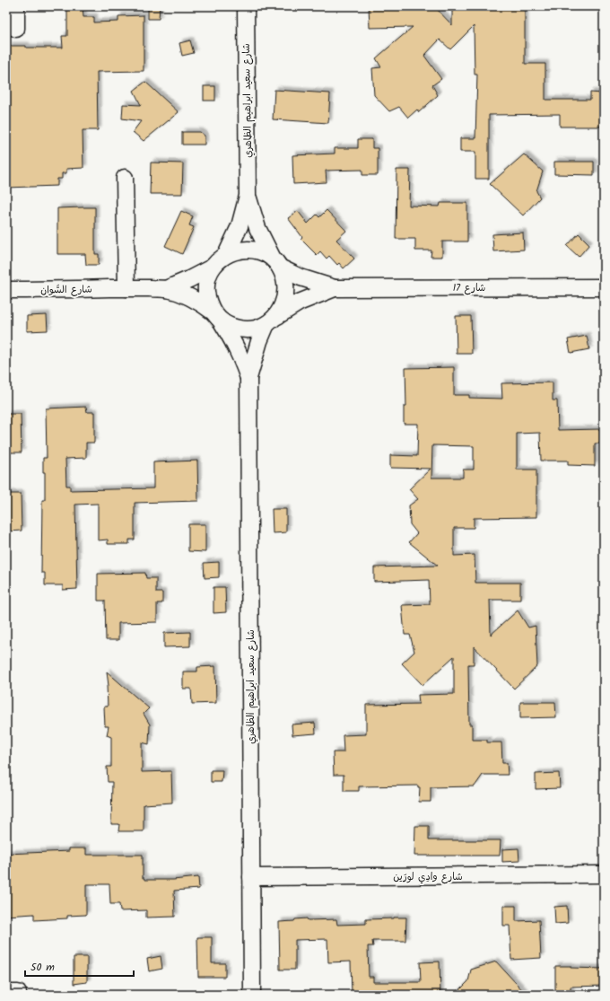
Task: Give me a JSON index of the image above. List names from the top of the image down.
{
  "streets": {
    "street": [
      "شارع سعيد ابراهيم الظاهري",
      "شارع 17",
      "شارع السُّوان",
      "شارع وادِي لورَين"
    ]
  },
  "crossings": [
    ["شارع سعيد ابراهيم الظاهري", "شارع 17"],
    ["شارع سعيد ابراهيم الظاهري", "شارع السُّوان"],
    ["شارع سعيد ابراهيم الظاهري", "شارع وادِي لورَين"],
    ["شارع 17", "شارع السُّوان"]
  ],
  "scale_bar": "50 m"
}
